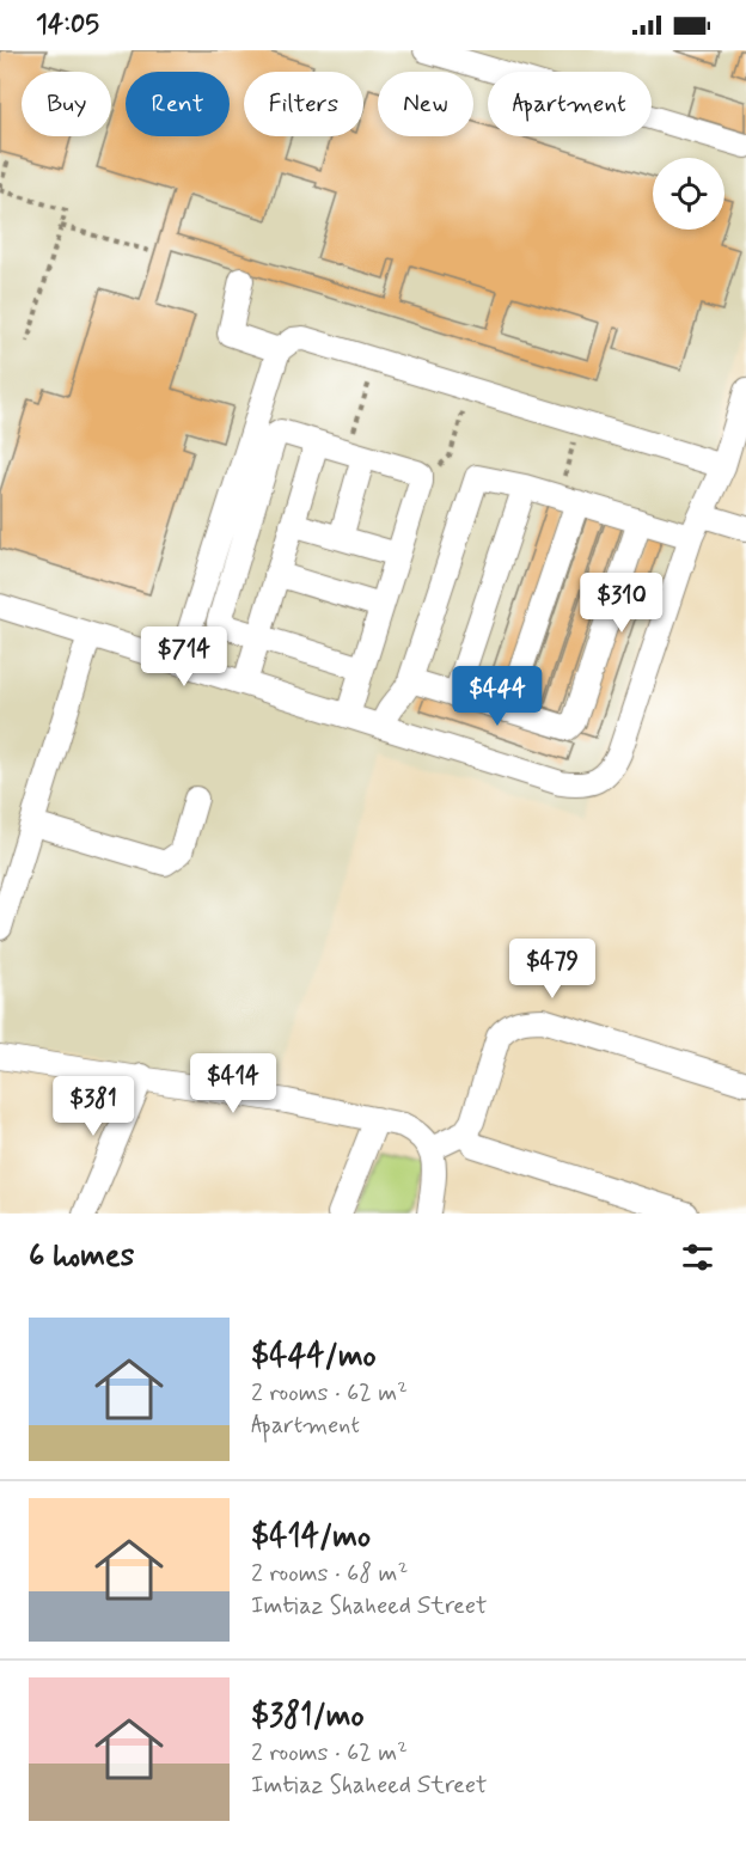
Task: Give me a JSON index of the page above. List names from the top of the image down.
{
  "page": {
    "status": "14:05",
    "chip": [
      "Buy",
      "Rent",
      "Filters",
      "New",
      "Apartment"
    ],
    "price": [
      "$310",
      "$714",
      "$444",
      "$479",
      "$414",
      "$381"
    ],
    "heading": "6 homes",
    "list": [
      {
        "name": "$444/mo",
        "note": "2 rooms · 62 m² · Apartment"
      },
      {
        "name": "$414/mo",
        "note": "2 rooms · 68 m² · Imtiaz Shaheed Street"
      },
      {
        "name": "$381/mo",
        "note": "2 rooms · 62 m² · Imtiaz Shaheed Street"
      }
    ]
  }
}
